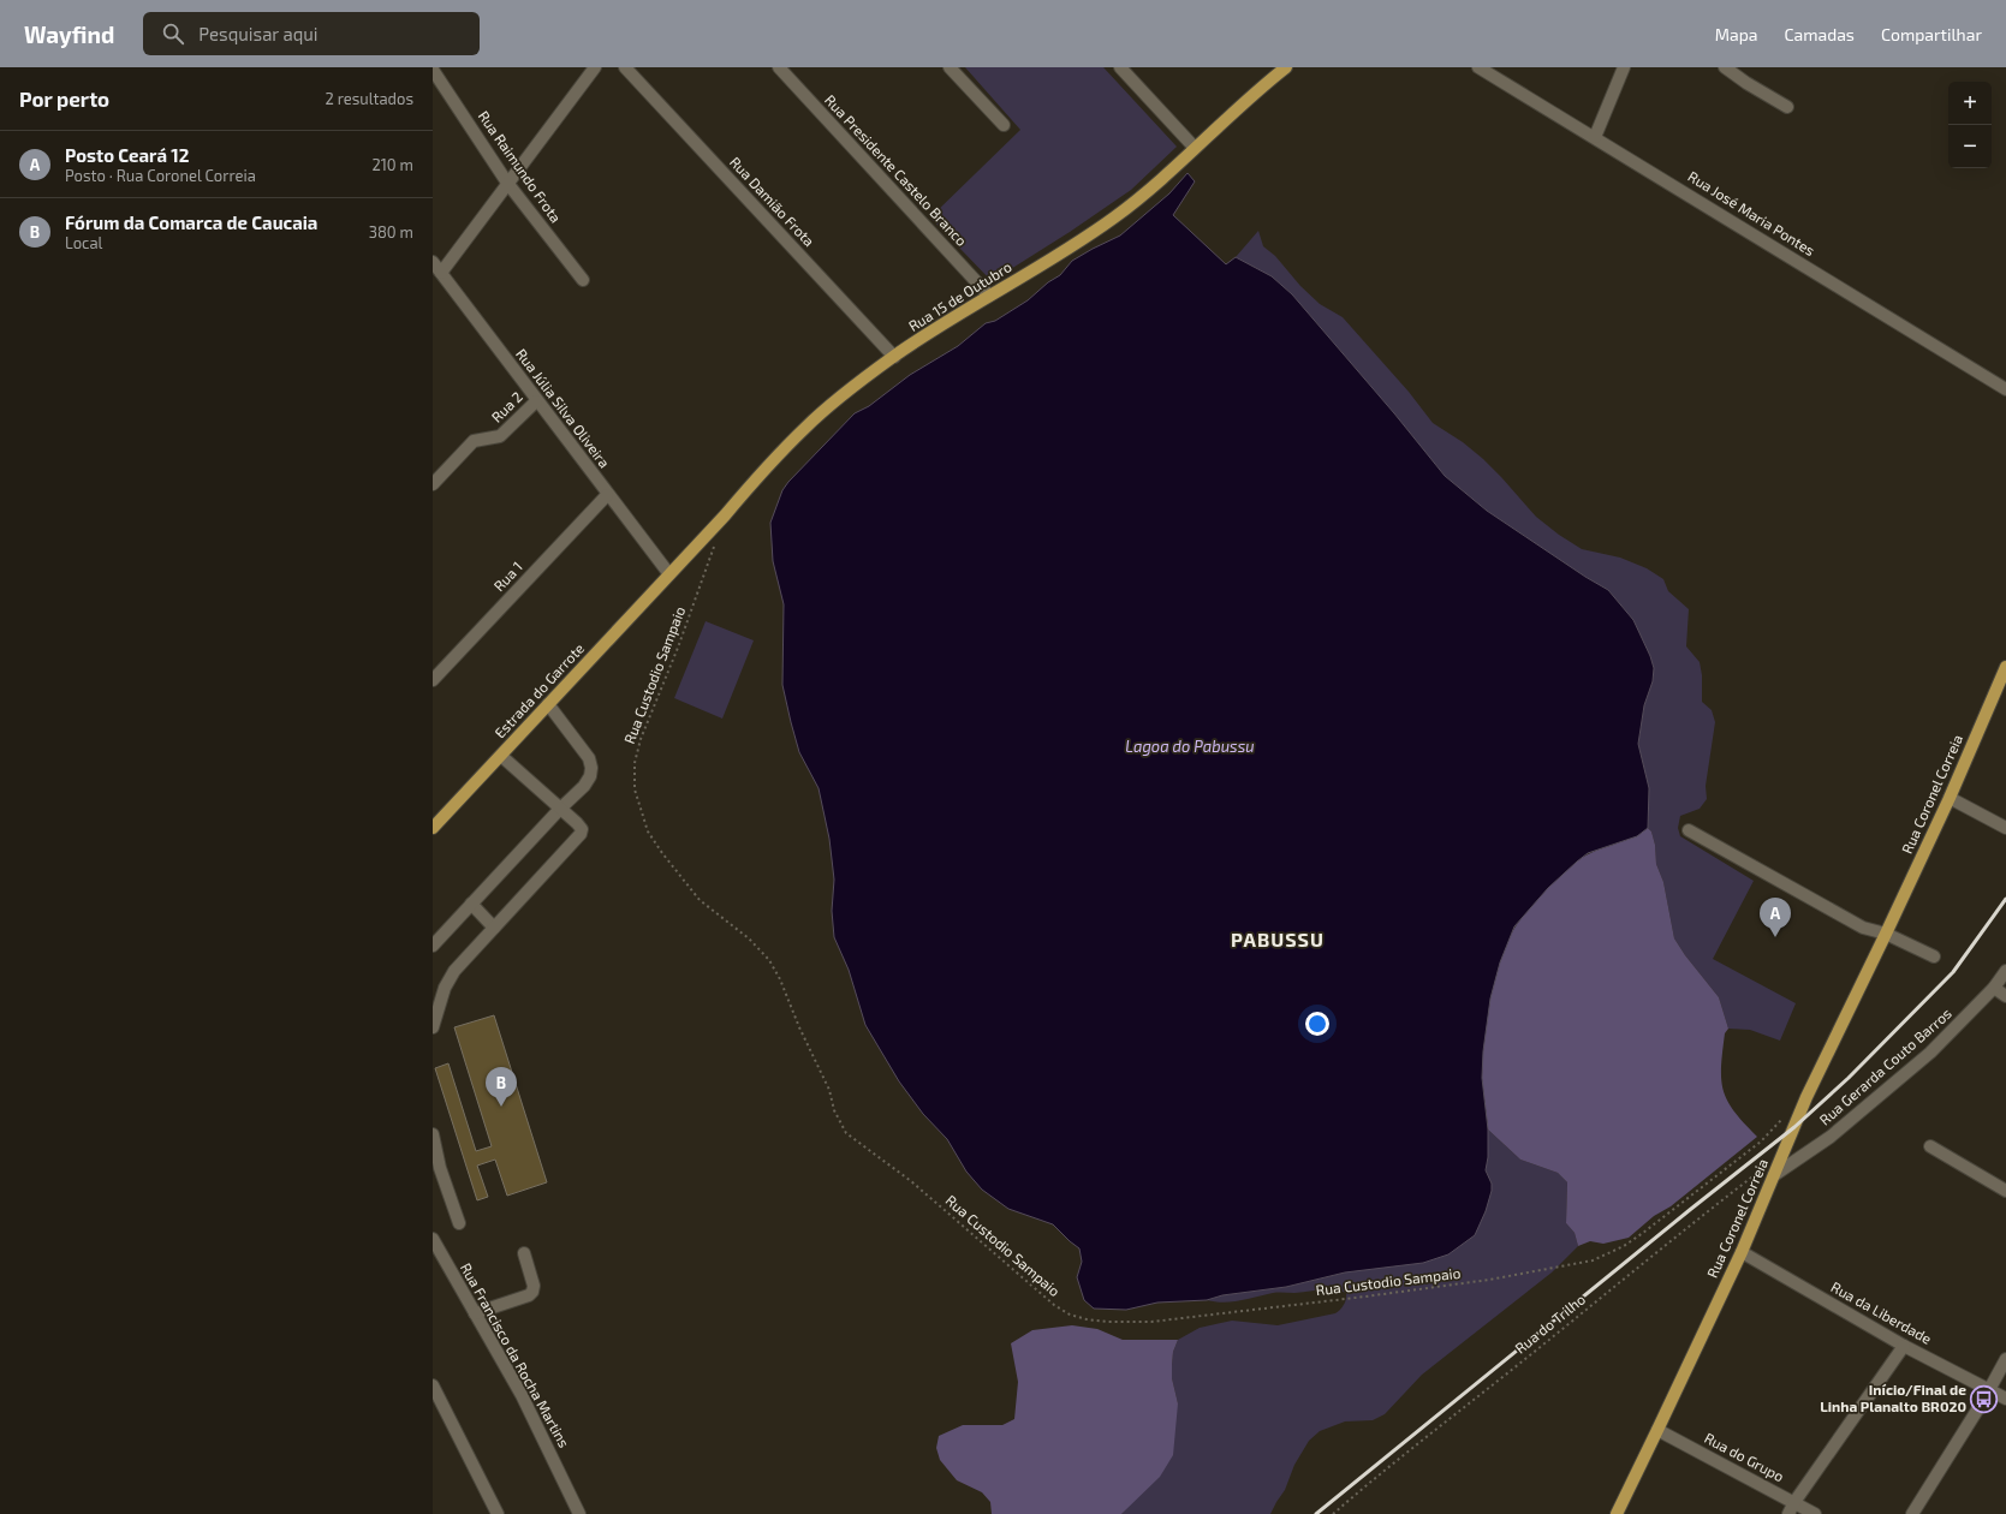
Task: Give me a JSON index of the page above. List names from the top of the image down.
{
  "streets": {
    "main road": ["Rua 15 de Outubro", "Estrada do Garrote", "Rua Coronel Correia"],
    "street": [
      "Rua Raimundo Frota",
      "Rua Presidente Castelo Branco",
      "Rua Damião Frota",
      "Rua José Maria Pontes",
      "Rua 2",
      "Rua Júlia Silva Oliveira",
      "Rua 1",
      "Rua Gerarda Couto Barros",
      "Rua da Liberdade",
      "Rua Francisco da Rocha Martins",
      "Rua do Grupo"
    ],
    "path": ["Rua Custodio Sampaio", "Rua do Trilho"]
  },
  "crossings": [
    ["Rua Presidente Castelo Branco", "Rua 15 de Outubro"],
    ["Rua Damião Frota", "Rua 15 de Outubro"],
    ["Rua 15 de Outubro", "Rua Júlia Silva Oliveira"],
    ["Rua 15 de Outubro", "Estrada do Garrote"],
    ["Rua 2", "Rua Júlia Silva Oliveira"],
    ["Rua Júlia Silva Oliveira", "Rua 1"],
    ["Rua Júlia Silva Oliveira", "Estrada do Garrote"],
    ["Rua Coronel Correia", "Rua Gerarda Couto Barros"],
    ["Rua Coronel Correia", "Rua da Liberdade"],
    ["Rua Coronel Correia", "Rua do Grupo"]
  ],
  "districts": ["PABUSSU"],
  "water": ["Lagoa do Pabussu"],
  "places": {
    "bus stop": ["Início/Final de Linha Planalto BR020"]
  },
  "page": {
    "header": "Wayfind",
    "search": "Pesquisar aqui",
    "nav": ["Mapa", "Camadas", "Compartilhar"],
    "heading": ["Por perto", "2 resultados"],
    "map_buttons": ["+", "−"],
    "list": [
      {
        "mark": "A",
        "name": "Posto Ceará 12",
        "note": "Posto · Rua Coronel Correia",
        "value": "210 m"
      },
      {
        "mark": "B",
        "name": "Fórum da Comarca de Caucaia",
        "note": "Local",
        "value": "380 m"
      }
    ],
    "pins": ["A", "B"]
  }
}
